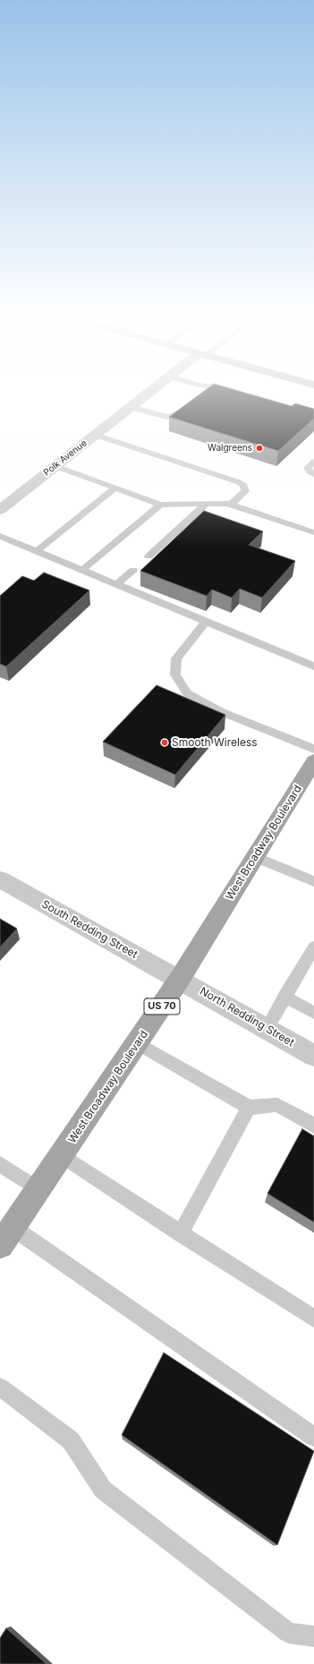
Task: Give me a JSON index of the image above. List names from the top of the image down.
{
  "streets": {
    "main road": ["West Broadway Boulevard", "US 70"],
    "street": ["Polk Avenue", "South Redding Street", "North Redding Street"]
  },
  "crossings": [
    ["West Broadway Boulevard", "South Redding Street"],
    ["West Broadway Boulevard", "North Redding Street"],
    ["South Redding Street", "North Redding Street"]
  ],
  "places": ["Walgreens", "Smooth Wireless"]
}
